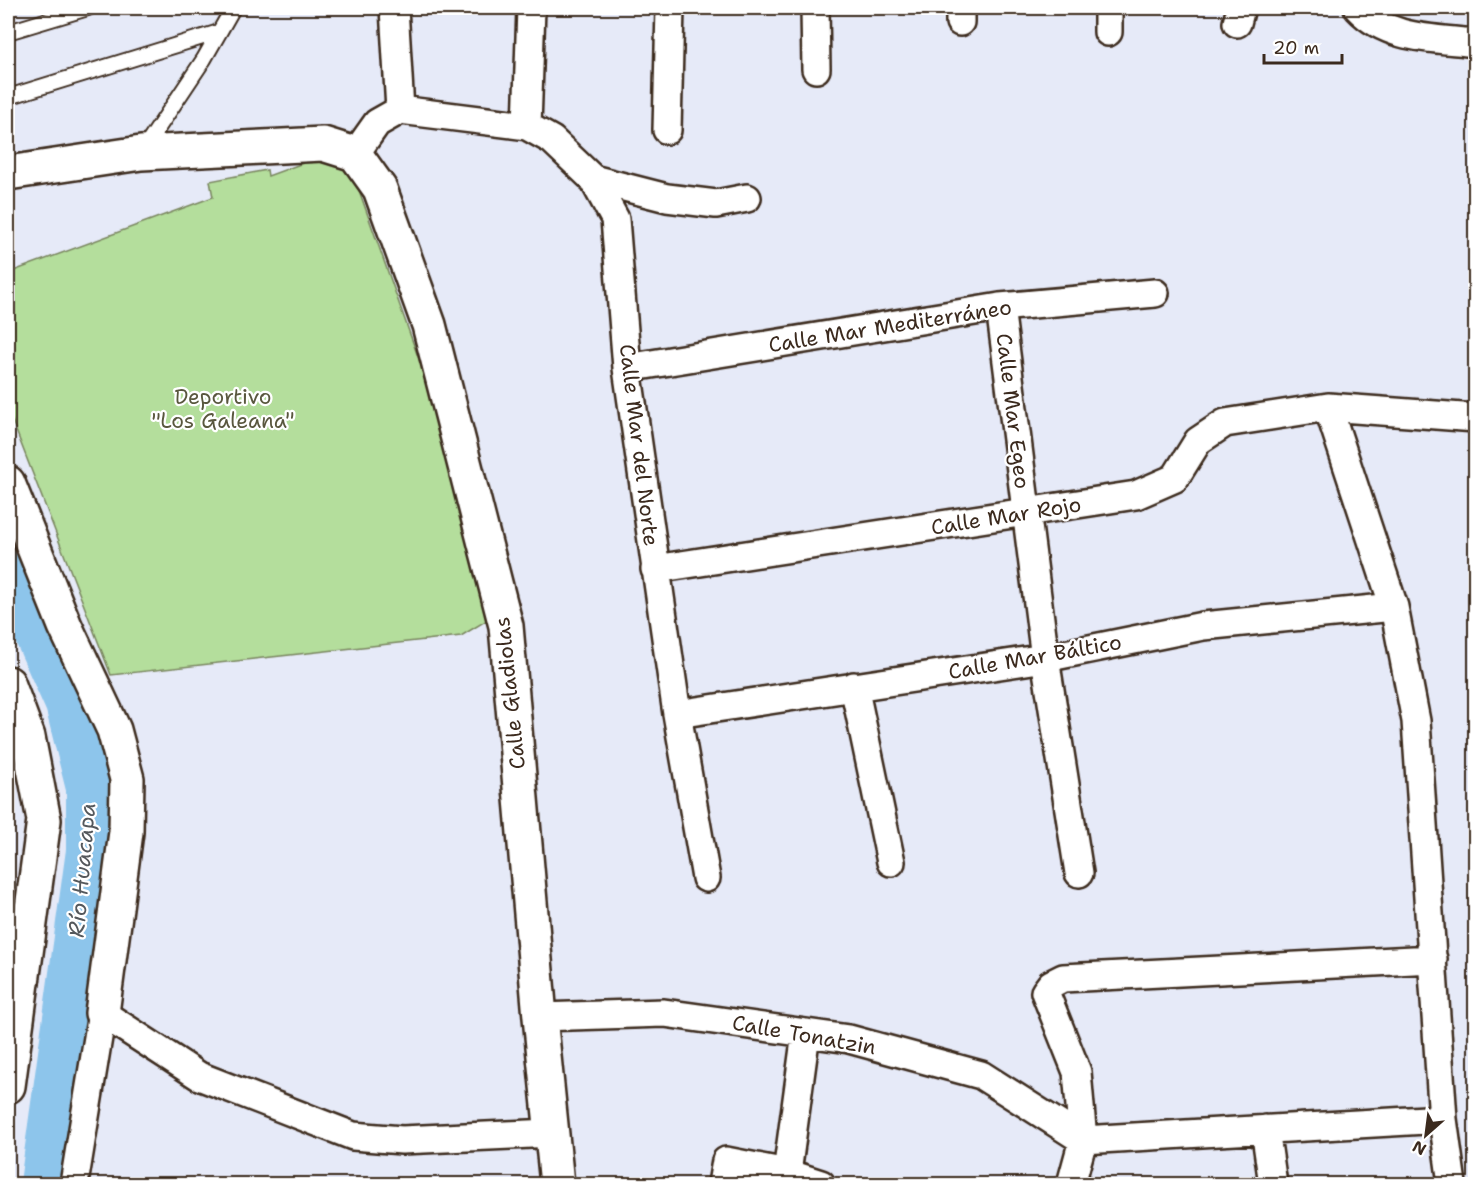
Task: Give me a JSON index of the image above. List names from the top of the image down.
{
  "streets": {
    "street": [
      "Calle Mar Mediterráneo",
      "Calle Mar Egeo",
      "Calle Mar del Norte",
      "Calle Mar Rojo",
      "Calle Mar Báltico",
      "Calle Gladiolas",
      "Calle Tonatzin"
    ]
  },
  "crossings": [
    ["Calle Mar Mediterráneo", "Calle Mar Egeo"],
    ["Calle Mar Mediterráneo", "Calle Mar del Norte"],
    ["Calle Mar Egeo", "Calle Mar Rojo"],
    ["Calle Mar Egeo", "Calle Mar Báltico"],
    ["Calle Mar del Norte", "Calle Mar Rojo"],
    ["Calle Mar del Norte", "Calle Mar Báltico"],
    ["Calle Gladiolas", "Calle Tonatzin"]
  ],
  "water": ["Río Huacapa"],
  "parks": ["Deportivo \"Los Galeana\""],
  "scale_bar": "20 m",
  "north": "bottom left"
}
